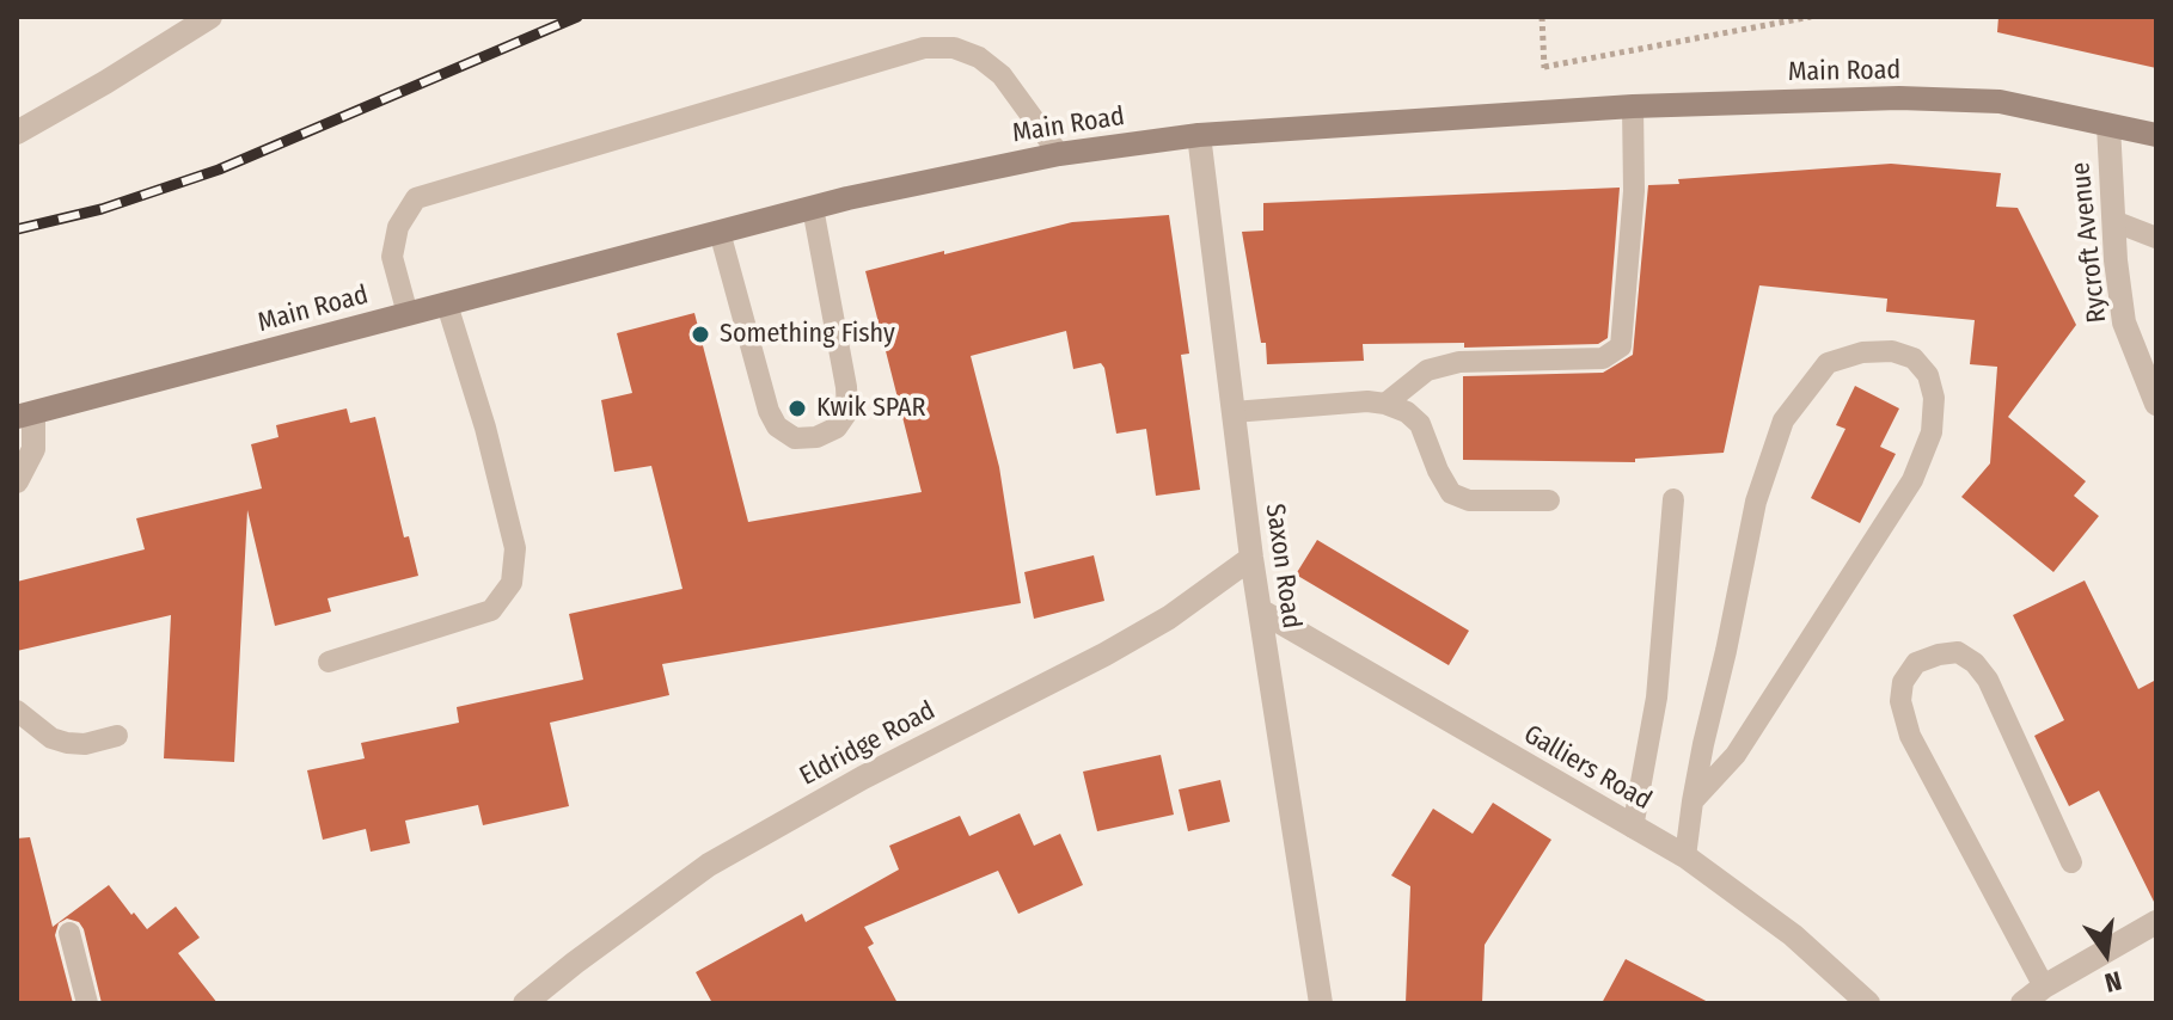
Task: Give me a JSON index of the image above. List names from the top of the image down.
{
  "streets": {
    "main road": ["Main Road"],
    "street": [
      "Rycroft Avenue",
      "Saxon Road",
      "Eldridge Road",
      "Galliers Road"
    ]
  },
  "crossings": [
    ["Main Road", "Rycroft Avenue"],
    ["Main Road", "Saxon Road"],
    ["Saxon Road", "Eldridge Road"],
    ["Saxon Road", "Galliers Road"]
  ],
  "places": ["Something Fishy", "Kwik SPAR"],
  "north": "bottom"
}
